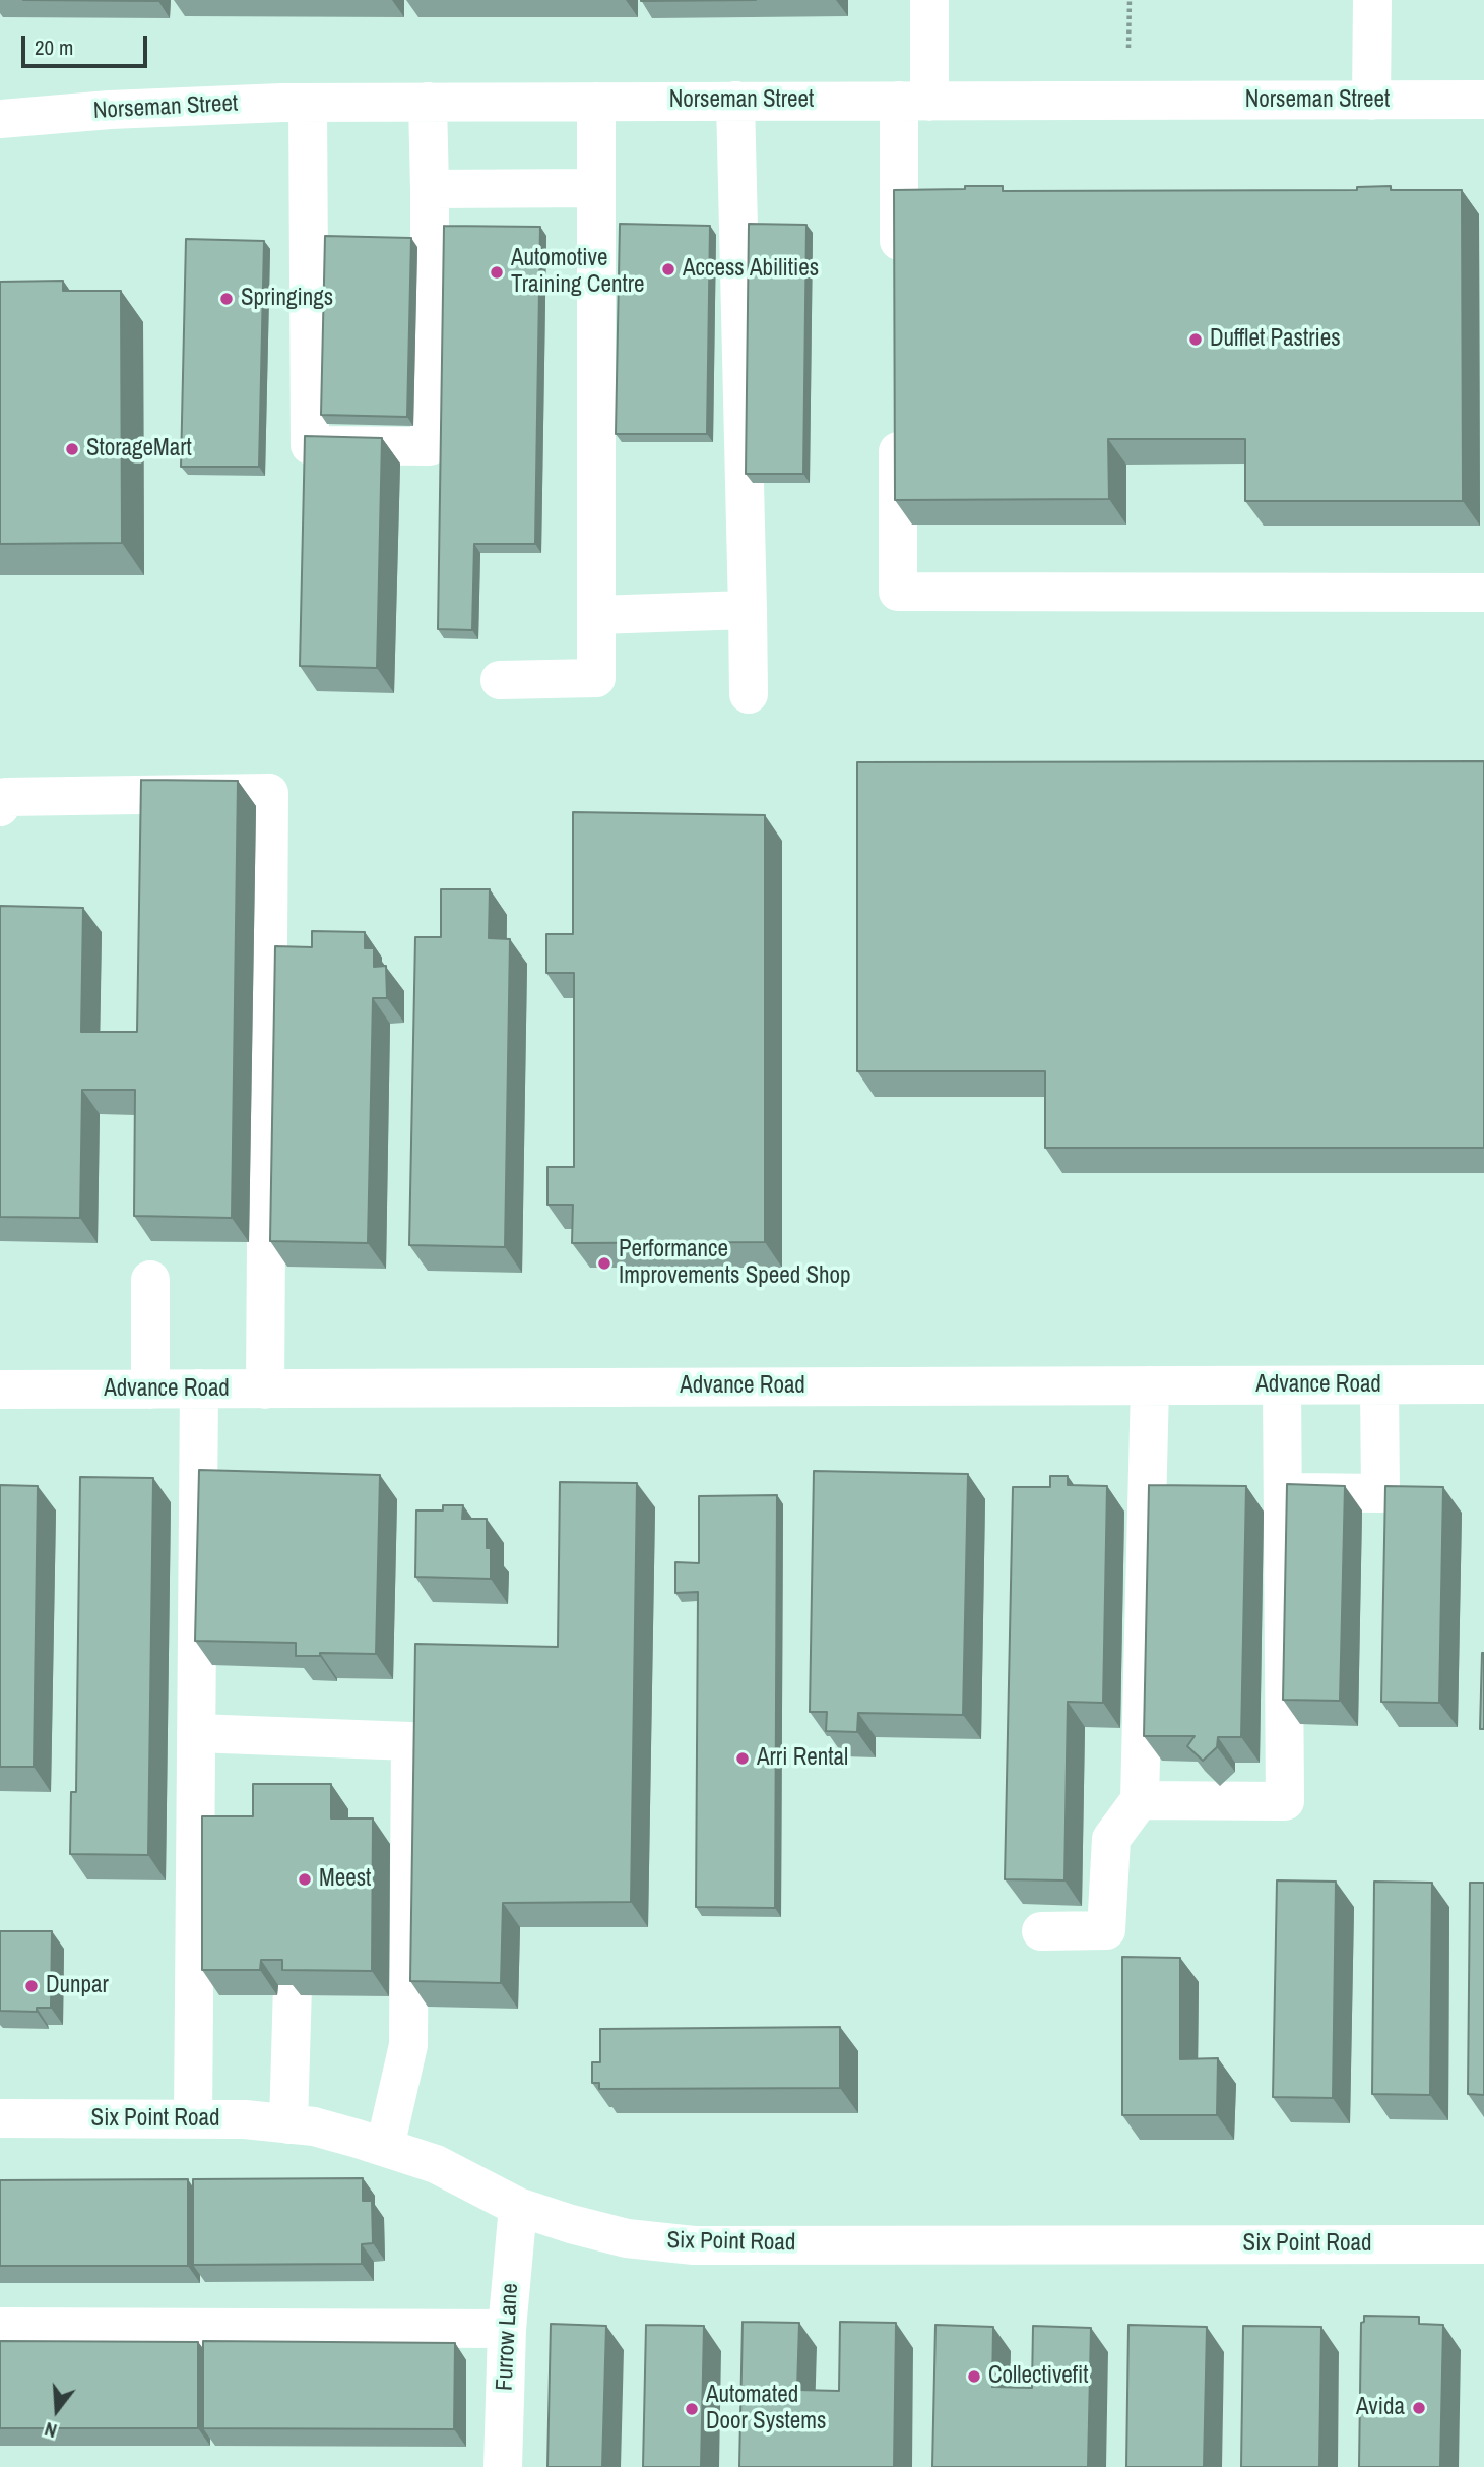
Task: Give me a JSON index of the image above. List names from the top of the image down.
{
  "streets": {
    "street": [
      "Norseman Street",
      "Advance Road",
      "Six Point Road",
      "Furrow Lane"
    ]
  },
  "crossings": [
    ["Six Point Road", "Furrow Lane"]
  ],
  "places": [
    "Access Abilities",
    "Automotive Training Centre",
    "Springings",
    "Dufflet Pastries",
    "StorageMart",
    "Performance Improvements Speed Shop",
    "Arri Rental",
    "Meest",
    "Dunpar",
    "Collectivefit",
    "Avida",
    "Automated Door Systems"
  ],
  "scale_bar": "20 m",
  "north": "bottom"
}
